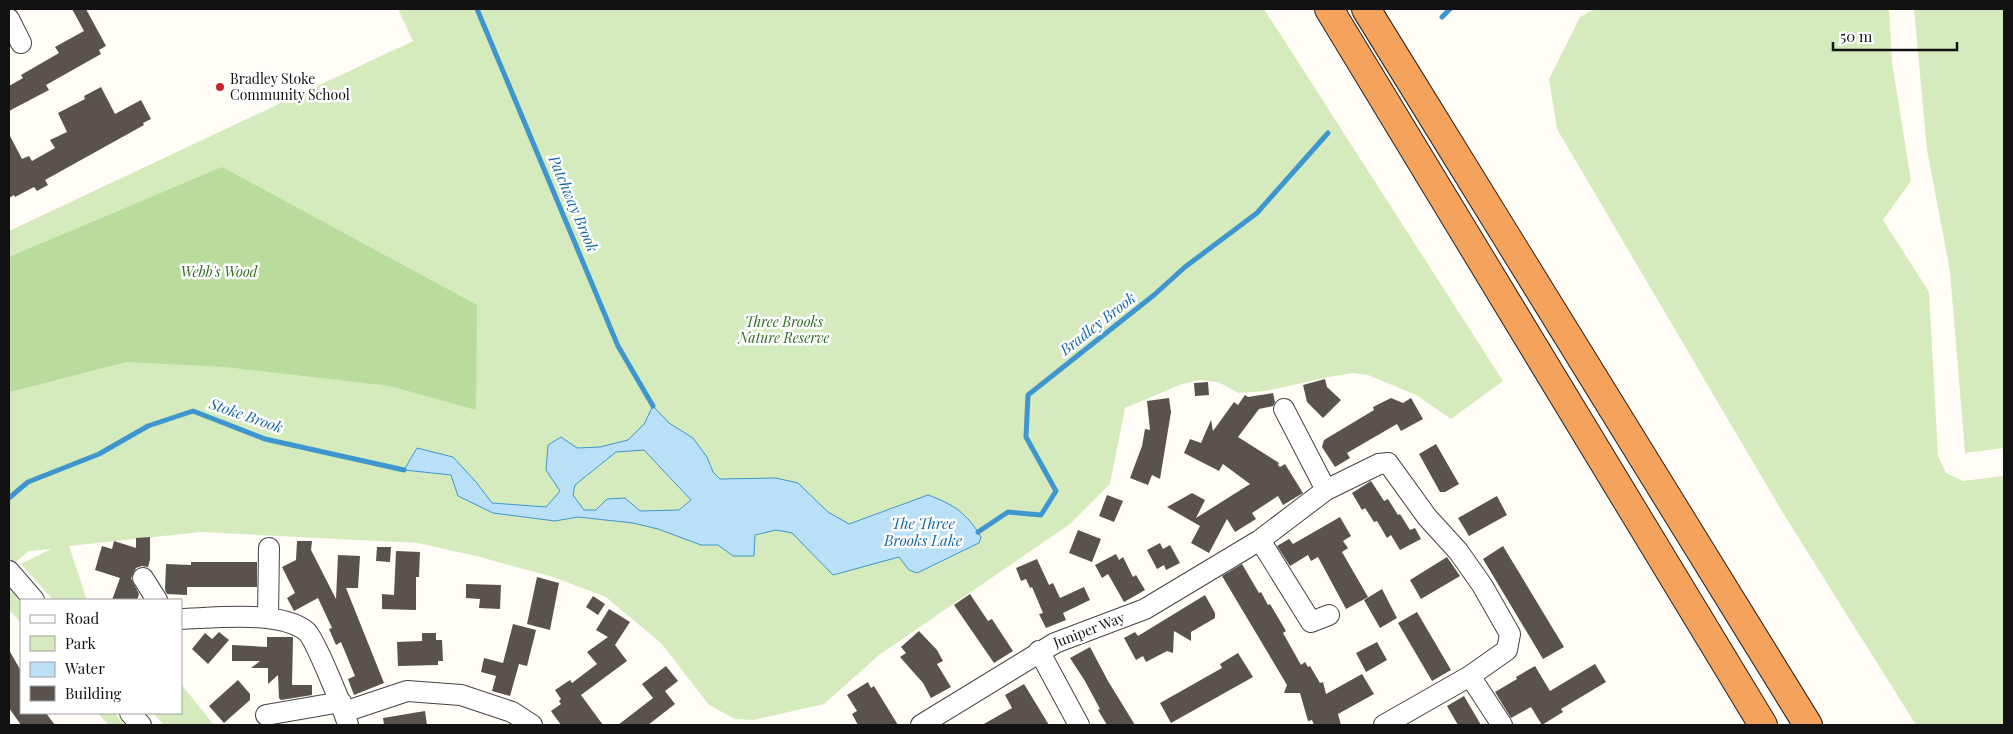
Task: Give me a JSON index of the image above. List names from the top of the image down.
{
  "streets": {
    "street": ["Juniper Way"]
  },
  "water": [
    "Patchway Brook",
    "Bradley Brook",
    "Stoke Brook",
    "The Three Brooks Lake"
  ],
  "parks": ["Webb's Wood", "Three Brooks Nature Reserve"],
  "places": ["Bradley Stoke Community School"],
  "legend": [
    "Road",
    "Park",
    "Water",
    "Building"
  ],
  "scale_bar": "50 m"
}
